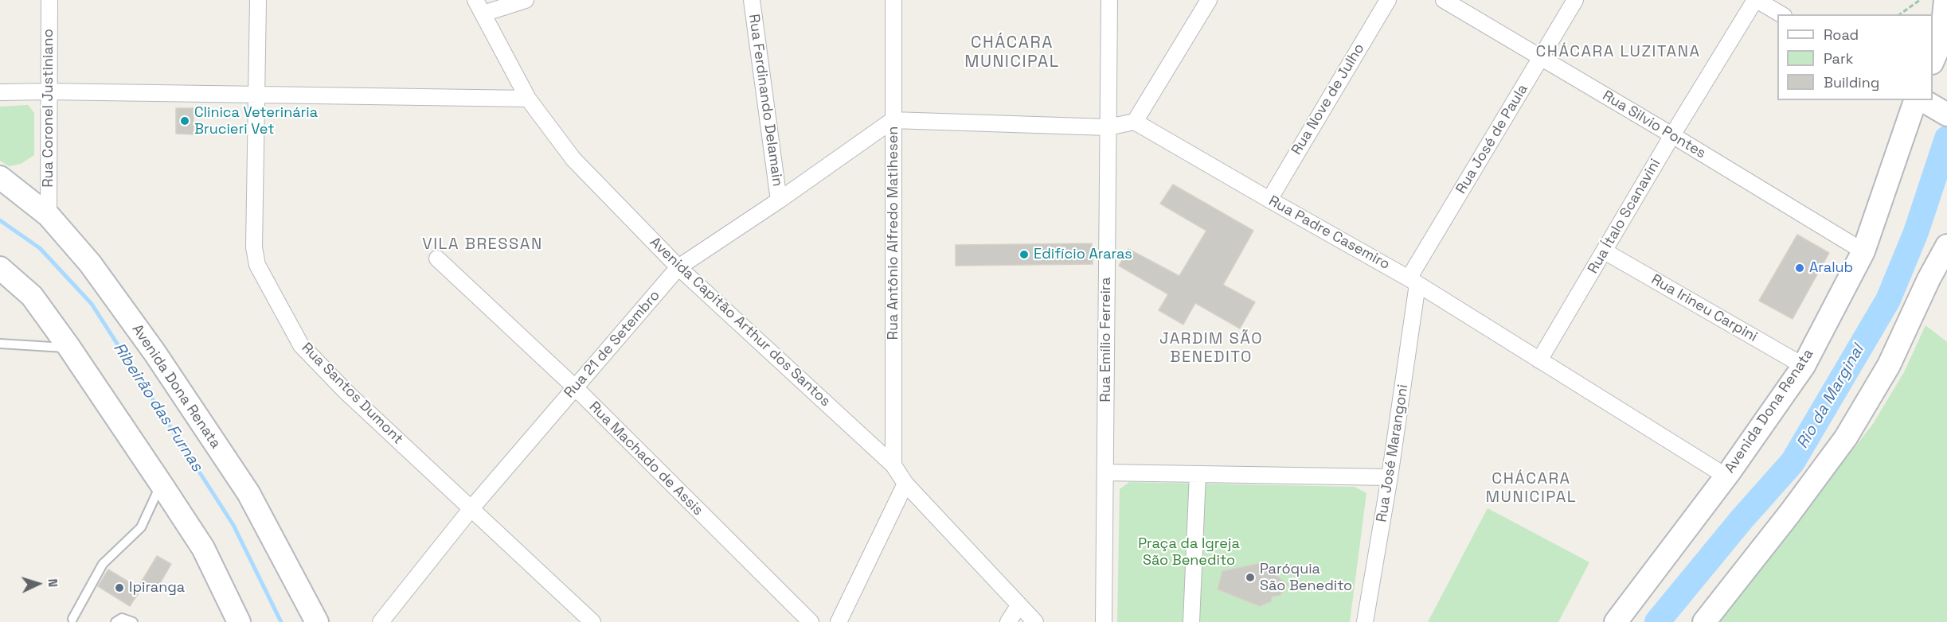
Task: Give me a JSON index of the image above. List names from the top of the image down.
{
  "streets": {
    "main road": ["Avenida Dona Renata"],
    "street": [
      "Rua Nove de Julho",
      "Rua Ferdinando Delamain",
      "Rua Coronel Justiniano",
      "Rua Silvio Pontes",
      "Rua José de Paula",
      "Rua Ítalo Scanavini",
      "Rua Antônio Alfredo Matihesen",
      "Rua Padre Casemiro",
      "Rua Irineu Carpini",
      "Avenida Capitão Arthur dos Santos",
      "Rua Emílio Ferreira",
      "Rua 21 de Setembro",
      "Rua Santos Dumont",
      "Rua José Marangoni",
      "Rua Machado de Assis"
    ]
  },
  "crossings": [
    ["Rua Nove de Julho", "Rua Padre Casemiro"],
    ["Rua Ferdinando Delamain", "Rua 21 de Setembro"],
    ["Rua Coronel Justiniano", "Avenida Dona Renata"],
    ["Rua Silvio Pontes", "Rua José de Paula"],
    ["Rua Silvio Pontes", "Rua Ítalo Scanavini"],
    ["Rua Silvio Pontes", "Avenida Dona Renata"],
    ["Rua José de Paula", "Rua Padre Casemiro"],
    ["Rua José de Paula", "Rua José Marangoni"],
    ["Rua Ítalo Scanavini", "Rua Padre Casemiro"],
    ["Rua Ítalo Scanavini", "Rua Irineu Carpini"],
    ["Rua Antônio Alfredo Matihesen", "Avenida Capitão Arthur dos Santos"],
    ["Rua Antônio Alfredo Matihesen", "Rua 21 de Setembro"],
    ["Rua Padre Casemiro", "Avenida Dona Renata"],
    ["Rua Padre Casemiro", "Rua José Marangoni"],
    ["Rua Irineu Carpini", "Avenida Dona Renata"],
    ["Avenida Capitão Arthur dos Santos", "Rua 21 de Setembro"],
    ["Rua 21 de Setembro", "Rua Santos Dumont"],
    ["Rua 21 de Setembro", "Rua Machado de Assis"]
  ],
  "districts": [
    "CHÁCARA MUNICIPAL",
    "CHÁCARA LUZITANA",
    "VILA BRESSAN",
    "JARDIM SÃO BENEDITO",
    "CHÁCARA MUNICIPAL"
  ],
  "water": ["Rio da Marginal", "Ribeirão das Furnas"],
  "parks": ["Praça da Igreja São Benedito"],
  "places": [
    "Clinica Veterinária Brucieri Vet",
    "Edifício Araras",
    "Aralub",
    "Paróquia São Benedito",
    "Ipiranga"
  ],
  "legend": ["Road", "Park", "Building"],
  "north": "right"
}
